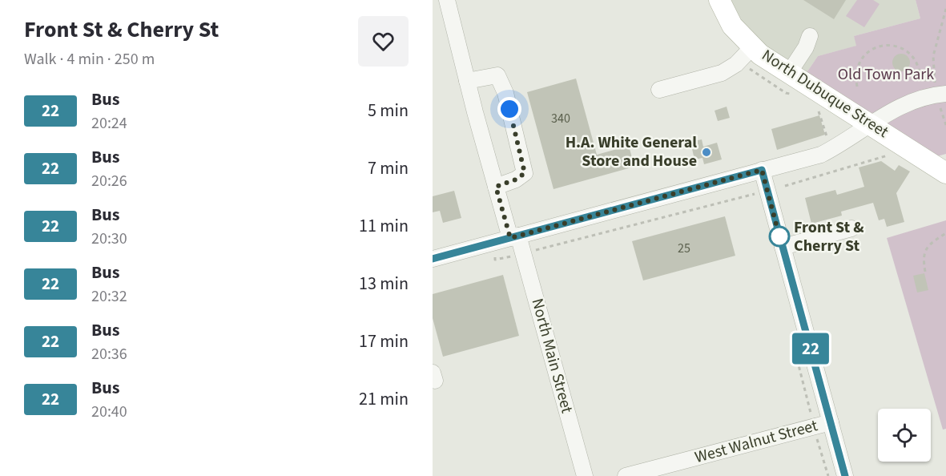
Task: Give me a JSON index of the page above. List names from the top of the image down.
{
  "streets": {
    "main road": ["North Dubuque Street"],
    "street": ["North Main Street", "West Walnut Street"]
  },
  "parks": ["Old Town Park"],
  "places": ["H.A. White General Store and House", "Front St & Cherry St"],
  "lines": ["bus line 22"],
  "house_numbers": ["340", "25"],
  "page": {
    "heading": ["Front St & Cherry St", "Walk · 4 min · 250 m"],
    "on_map": "22",
    "list": [
      {
        "mark": "22",
        "name": "Bus",
        "note": "20:24",
        "value": "5 min"
      },
      {
        "mark": "22",
        "name": "Bus",
        "note": "20:26",
        "value": "7 min"
      },
      {
        "mark": "22",
        "name": "Bus",
        "note": "20:30",
        "value": "11 min"
      },
      {
        "mark": "22",
        "name": "Bus",
        "note": "20:32",
        "value": "13 min"
      },
      {
        "mark": "22",
        "name": "Bus",
        "note": "20:36",
        "value": "17 min"
      },
      {
        "mark": "22",
        "name": "Bus",
        "note": "20:40",
        "value": "21 min"
      }
    ]
  }
}
